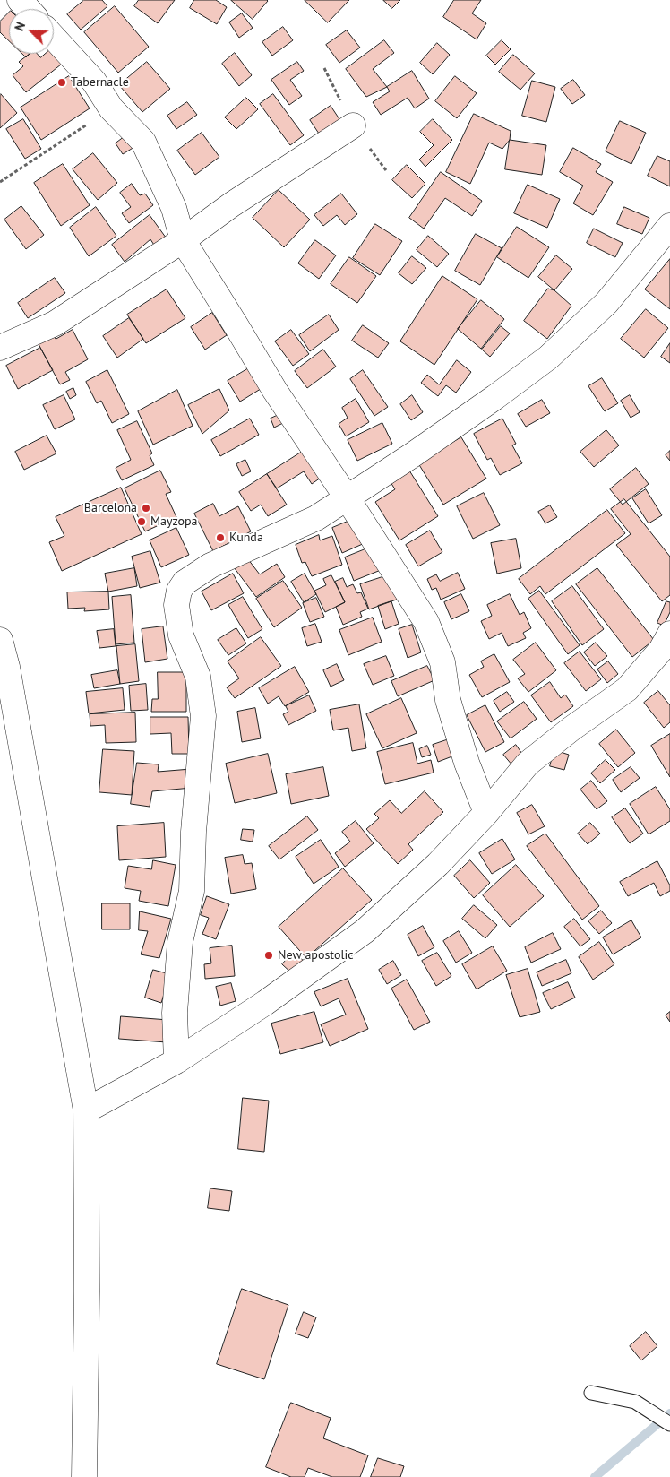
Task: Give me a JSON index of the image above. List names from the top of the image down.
{
  "places": [
    "Tabernacle",
    "Barcelona",
    "Mayzopa",
    "Kunda",
    "New apostolic"
  ],
  "north": "top left"
}
